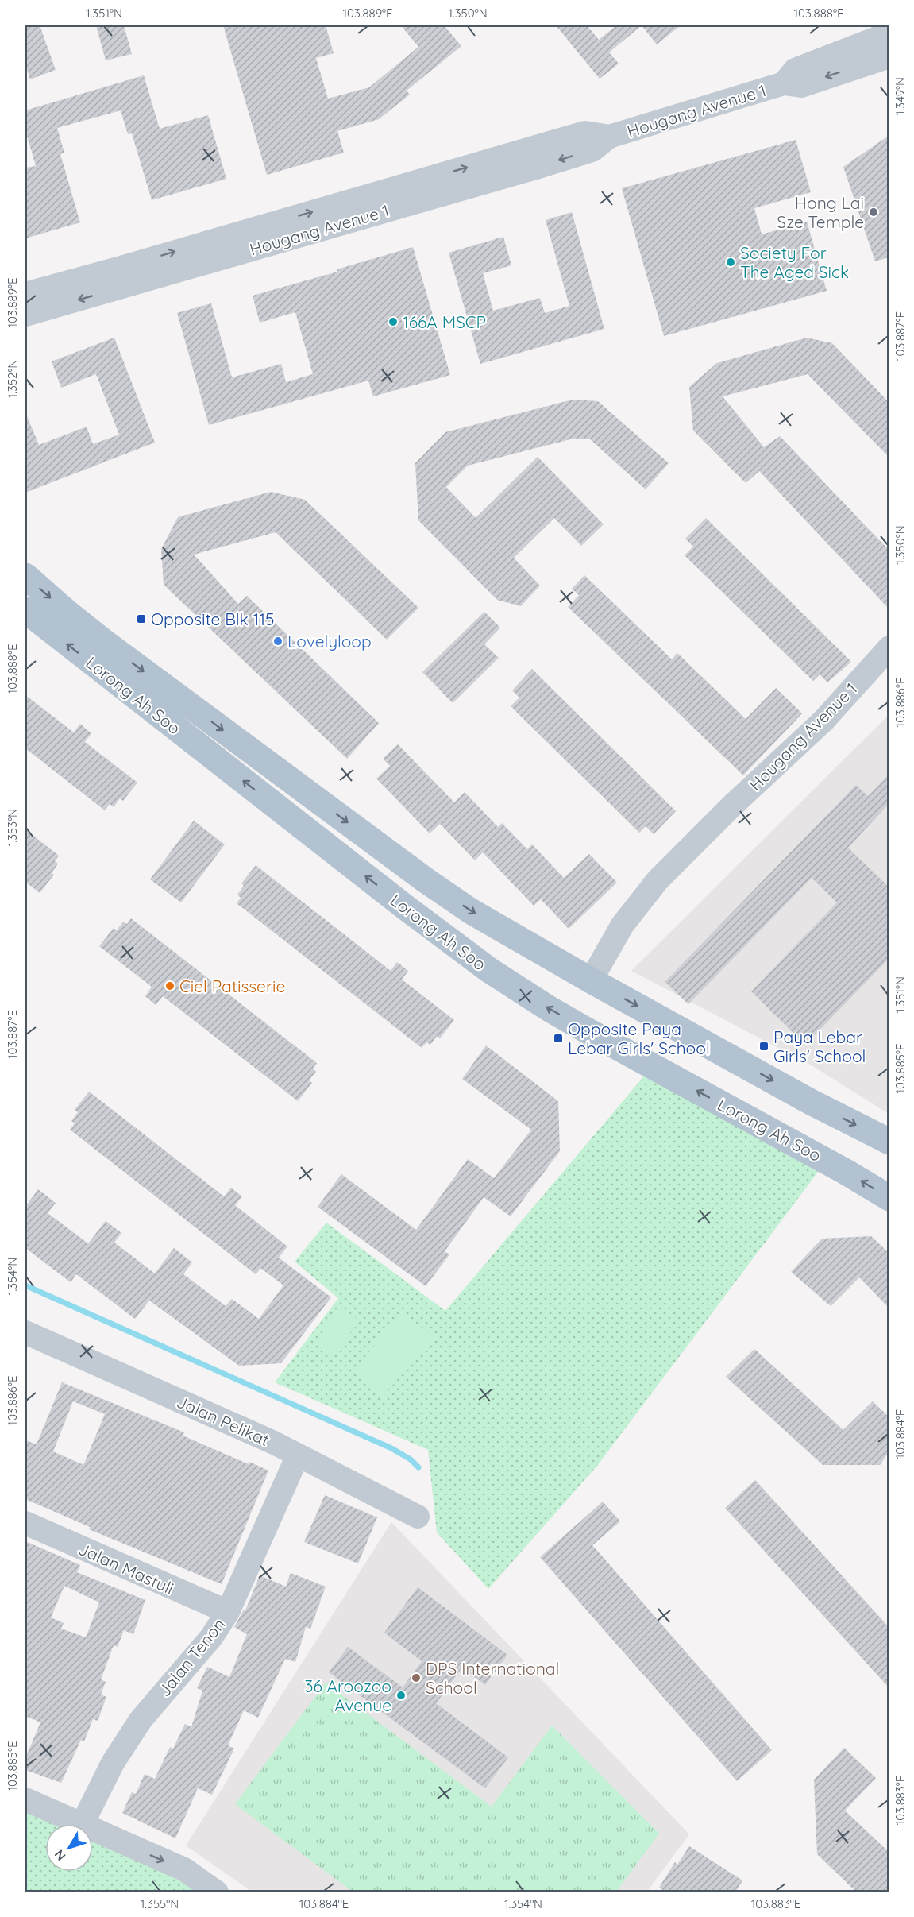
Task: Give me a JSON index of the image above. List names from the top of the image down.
{
  "streets": {
    "main road": ["Lorong Ah Soo"],
    "street": [
      "Hougang Avenue 1",
      "Jalan Pelikat",
      "Jalan Mastuli",
      "Jalan Tenon"
    ]
  },
  "crossings": [
    ["Hougang Avenue 1", "Lorong Ah Soo"],
    ["Jalan Pelikat", "Jalan Tenon"],
    ["Jalan Mastuli", "Jalan Tenon"]
  ],
  "places": {
    "other": [
      "Hong Lai Sze Temple",
      "Society For The Aged Sick",
      "166A MSCP",
      "Lovelyloop",
      "Ciel Patisserie",
      "DPS International School",
      "36 Aroozoo Avenue"
    ],
    "transit": ["Opposite Blk 115", "Opposite Paya Lebar Girls' School", "Paya Lebar Girls' School"]
  },
  "north": "bottom left",
  "coordinates": [
    "1.351°N",
    "103.889°E",
    "1.350°N",
    "103.888°E",
    "1.349°N",
    "103.887°E",
    "1.352°N",
    "103.886°E",
    "1.353°N",
    "103.885°E",
    "1.354°N",
    "103.884°E",
    "103.883°E",
    "1.355°N"
  ]
}
